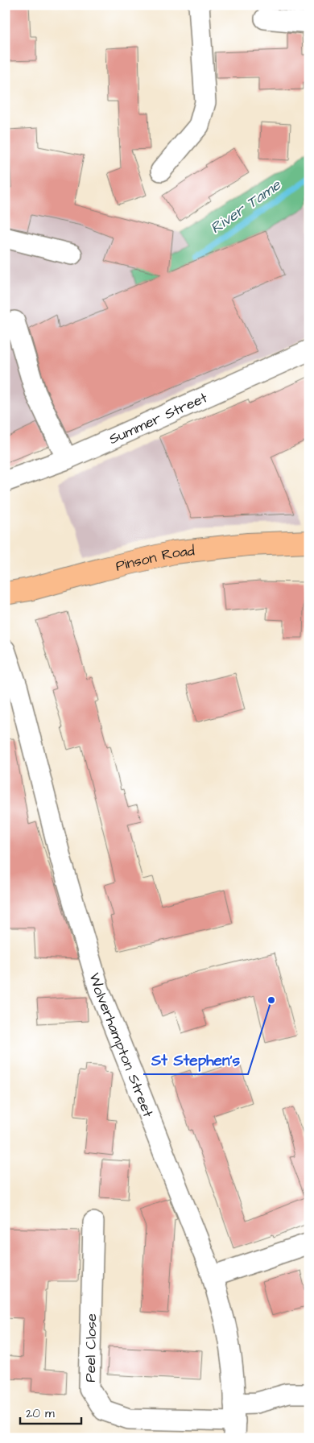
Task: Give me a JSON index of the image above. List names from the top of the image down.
{
  "streets": {
    "main road": ["Pinson Road"],
    "street": ["Summer Street", "Wolverhampton Street", "Peel Close"]
  },
  "crossings": [
    ["Wolverhampton Street", "Peel Close"]
  ],
  "water": ["River Tame"],
  "places": ["St Stephen's"],
  "scale_bar": "20 m"
}
